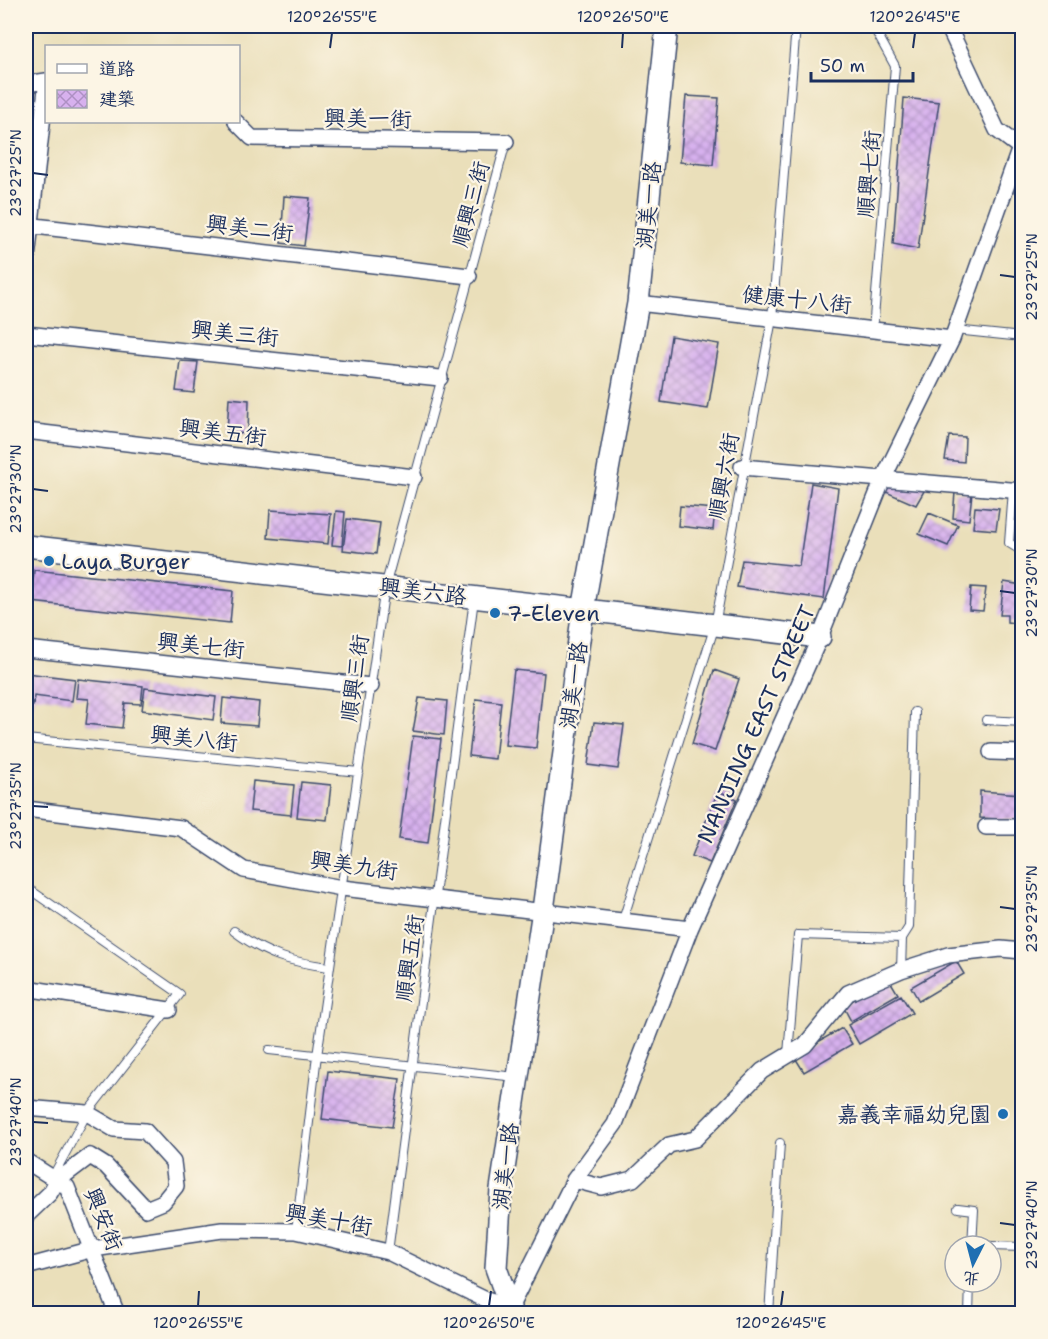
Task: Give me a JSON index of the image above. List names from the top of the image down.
{
  "streets": {
    "street": [
      "興美一街",
      "湖美一路",
      "興美二街",
      "健康十八街",
      "興美三街",
      "興美五街",
      "興美六路",
      "興美七街",
      "NANJING EAST STREET",
      "興美九街",
      "興安街",
      "興美十街"
    ],
    "lane": [
      "順興七街",
      "順興三街",
      "順興六街",
      "興美八街",
      "順興五街"
    ]
  },
  "crossings": [
    ["興美一街", "順興三街"],
    ["順興七街", "健康十八街"],
    ["順興三街", "興美二街"],
    ["順興三街", "興美三街"],
    ["順興三街", "興美五街"],
    ["順興三街", "興美六路"],
    ["順興三街", "興美七街"],
    ["順興三街", "興美八街"],
    ["順興三街", "興美九街"],
    ["順興三街", "興美十街"],
    ["湖美一路", "健康十八街"],
    ["湖美一路", "興美六路"],
    ["湖美一路", "NANJING EAST STREET"],
    ["湖美一路", "興美九街"],
    ["湖美一路", "興美十街"],
    ["健康十八街", "順興六街"],
    ["健康十八街", "NANJING EAST STREET"],
    ["順興六街", "興美六路"],
    ["順興六街", "興美九街"],
    ["興美六路", "NANJING EAST STREET"],
    ["興美六路", "順興五街"],
    ["NANJING EAST STREET", "興美九街"],
    ["NANJING EAST STREET", "興美十街"],
    ["興美九街", "順興五街"],
    ["順興五街", "興美十街"],
    ["興安街", "興美十街"]
  ],
  "places": ["Laya Burger", "7-Eleven", "嘉義幸福幼兒園"],
  "legend": ["道路", "建築"],
  "scale_bar": "50 m",
  "north": "bottom",
  "coordinates": [
    "120°26'55\"E",
    "120°26'50\"E",
    "120°26'45\"E",
    "23°27'25\"N",
    "23°27'30\"N",
    "23°27'35\"N",
    "23°27'40\"N"
  ]
}
